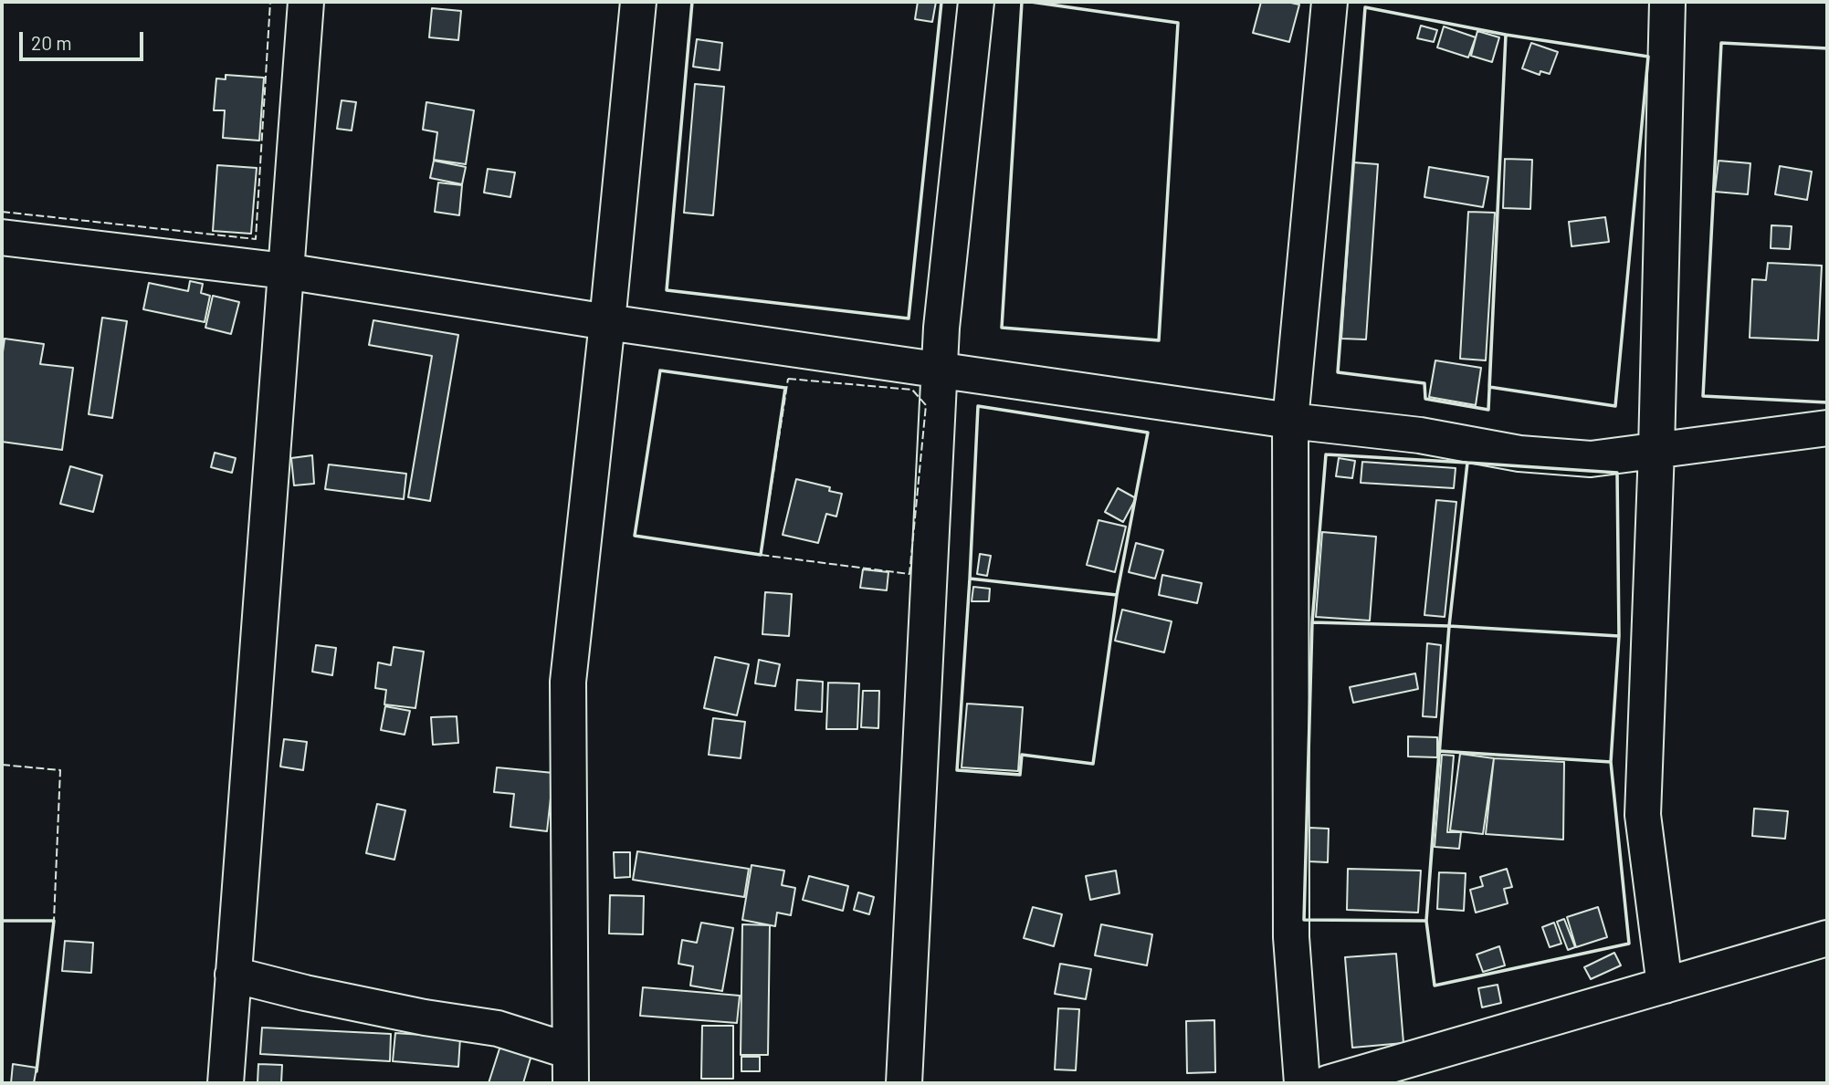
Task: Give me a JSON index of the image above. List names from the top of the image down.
{
  "scale_bar": "20 m"
}
